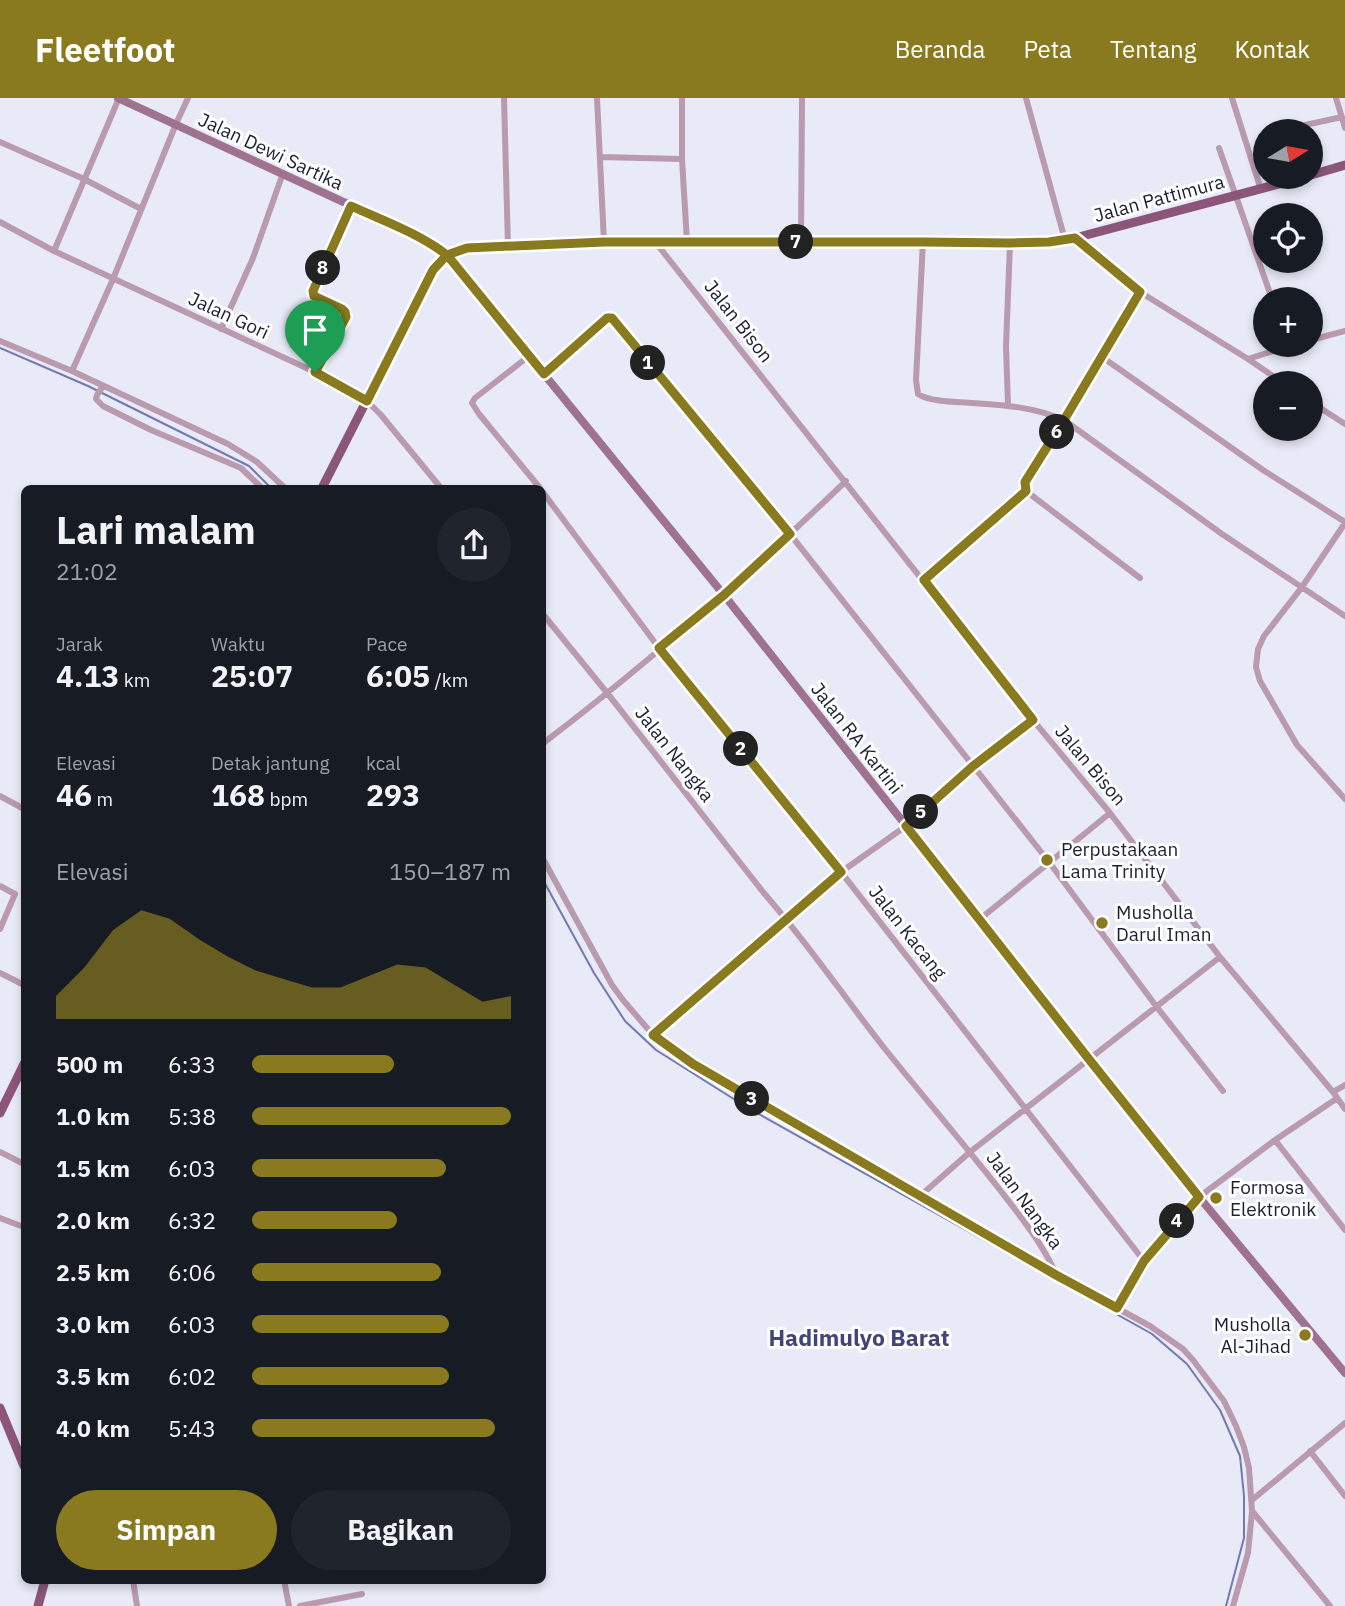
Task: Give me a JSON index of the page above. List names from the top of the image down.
{
  "streets": {
    "main road": ["Jalan Dewi Sartika", "Jalan Pattimura", "Jalan RA Kartini"],
    "street": [
      "Jalan Gori",
      "Jalan Bison",
      "Jalan Nangka",
      "Jalan Kacang"
    ]
  },
  "crossings": [
    ["Jalan Dewi Sartika", "Jalan Pattimura"],
    ["Jalan Dewi Sartika", "Jalan RA Kartini"],
    ["Jalan Pattimura", "Jalan Bison"],
    ["Jalan Pattimura", "Jalan RA Kartini"],
    ["Jalan RA Kartini", "Jalan Kacang"]
  ],
  "districts": ["Hadimulyo Barat"],
  "places": [
    "Perpustakaan Lama Trinity",
    "Musholla Darul Iman",
    "Formosa Elektronik",
    "Musholla Al-Jihad"
  ],
  "north": "right",
  "page": {
    "header": "Fleetfoot",
    "nav": [
      "Beranda",
      "Peta",
      "Tentang",
      "Kontak"
    ],
    "map_buttons": ["+", "−"],
    "pins": [
      "7",
      "8",
      "1",
      "6",
      "2",
      "5",
      "3",
      "4"
    ],
    "heading": ["Lari malam", "21:02"],
    "stats": [
      ["Jarak", "4.13 km"],
      ["Waktu", "25:07"],
      ["Pace", "6:05 /km"],
      ["Elevasi", "46 m"],
      ["Detak jantung", "168 bpm"],
      ["kcal", "293"]
    ],
    "chart": ["Elevasi", "150–187 m"],
    "list": [
      {
        "name": "500 m",
        "note": "6:33"
      },
      {
        "name": "1.0 km",
        "note": "5:38"
      },
      {
        "name": "1.5 km",
        "note": "6:03"
      },
      {
        "name": "2.0 km",
        "note": "6:32"
      },
      {
        "name": "2.5 km",
        "note": "6:06"
      },
      {
        "name": "3.0 km",
        "note": "6:03"
      },
      {
        "name": "3.5 km",
        "note": "6:02"
      },
      {
        "name": "4.0 km",
        "note": "5:43"
      }
    ],
    "buttons": ["Simpan", "Bagikan"]
  }
}
